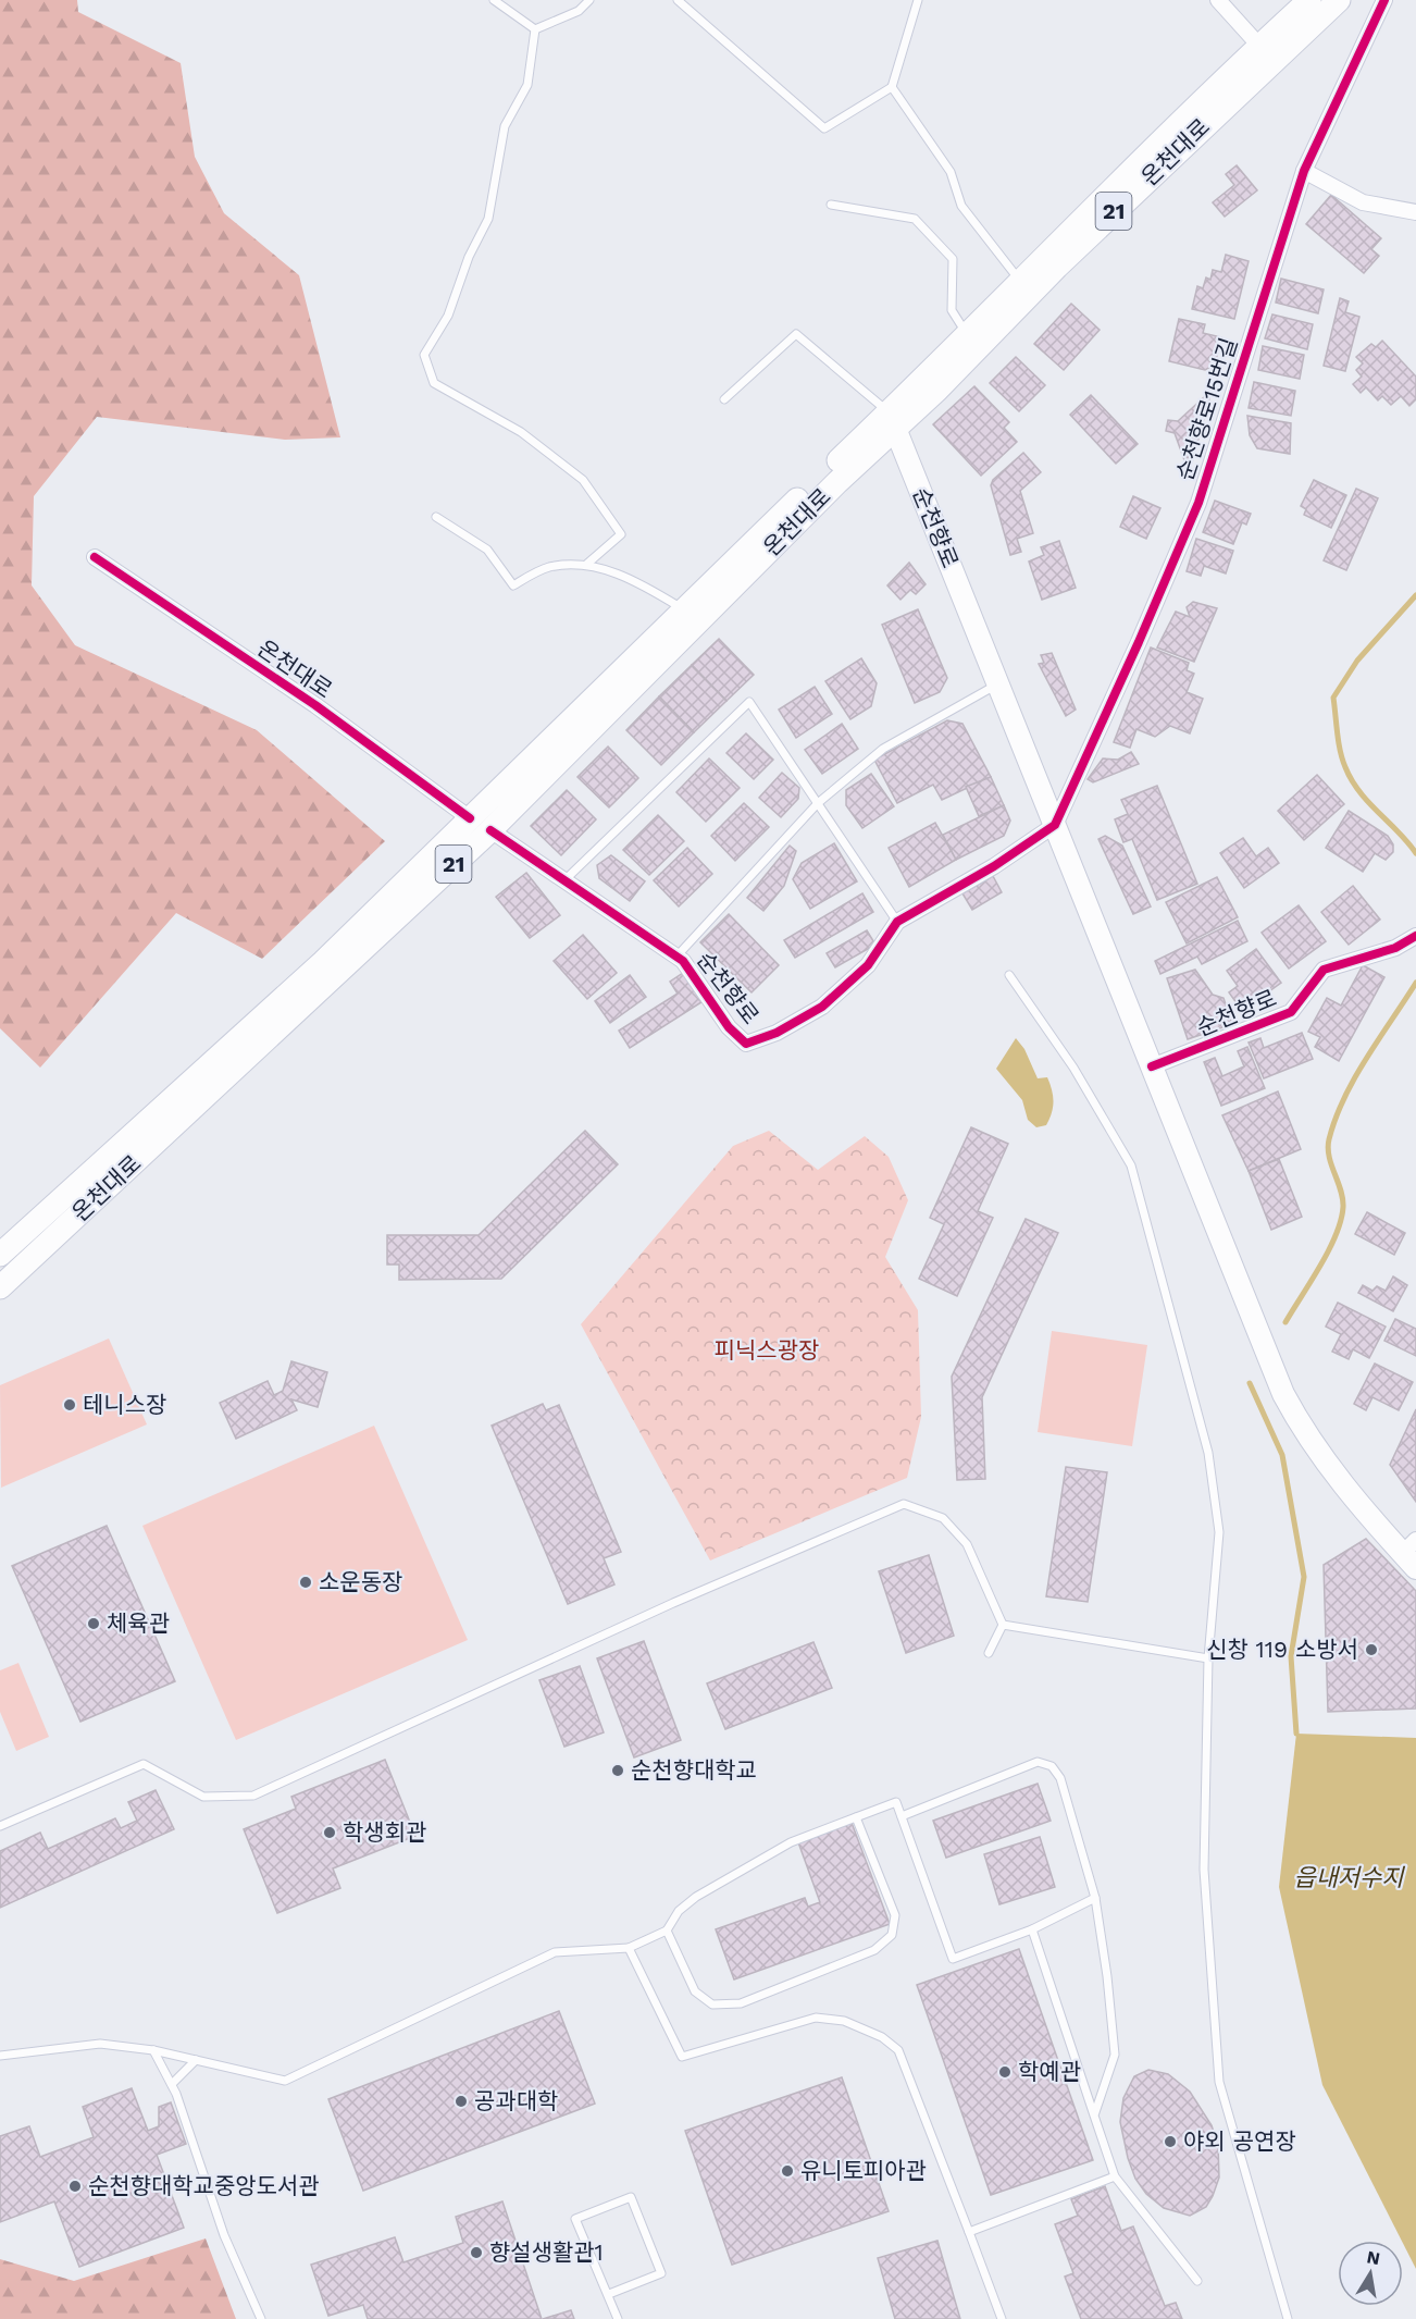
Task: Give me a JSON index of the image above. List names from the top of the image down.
{
  "streets": {
    "main road": ["온천대로", "21", "순천향로"],
    "street": ["순천향로15번길"]
  },
  "crossings": [
    ["온천대로", "순천향로"],
    ["순천향로15번길", "순천향로"]
  ],
  "water": ["읍내저수지"],
  "parks": ["피닉스광장"],
  "places": [
    "테니스장",
    "소운동장",
    "체육관",
    "신창 119 소방서",
    "순천향대학교",
    "학생회관",
    "학예관",
    "공과대학",
    "야외 공연장",
    "유니토피아관",
    "순천향대학교중앙도서관",
    "향설생활관1"
  ],
  "north": "top"
}
